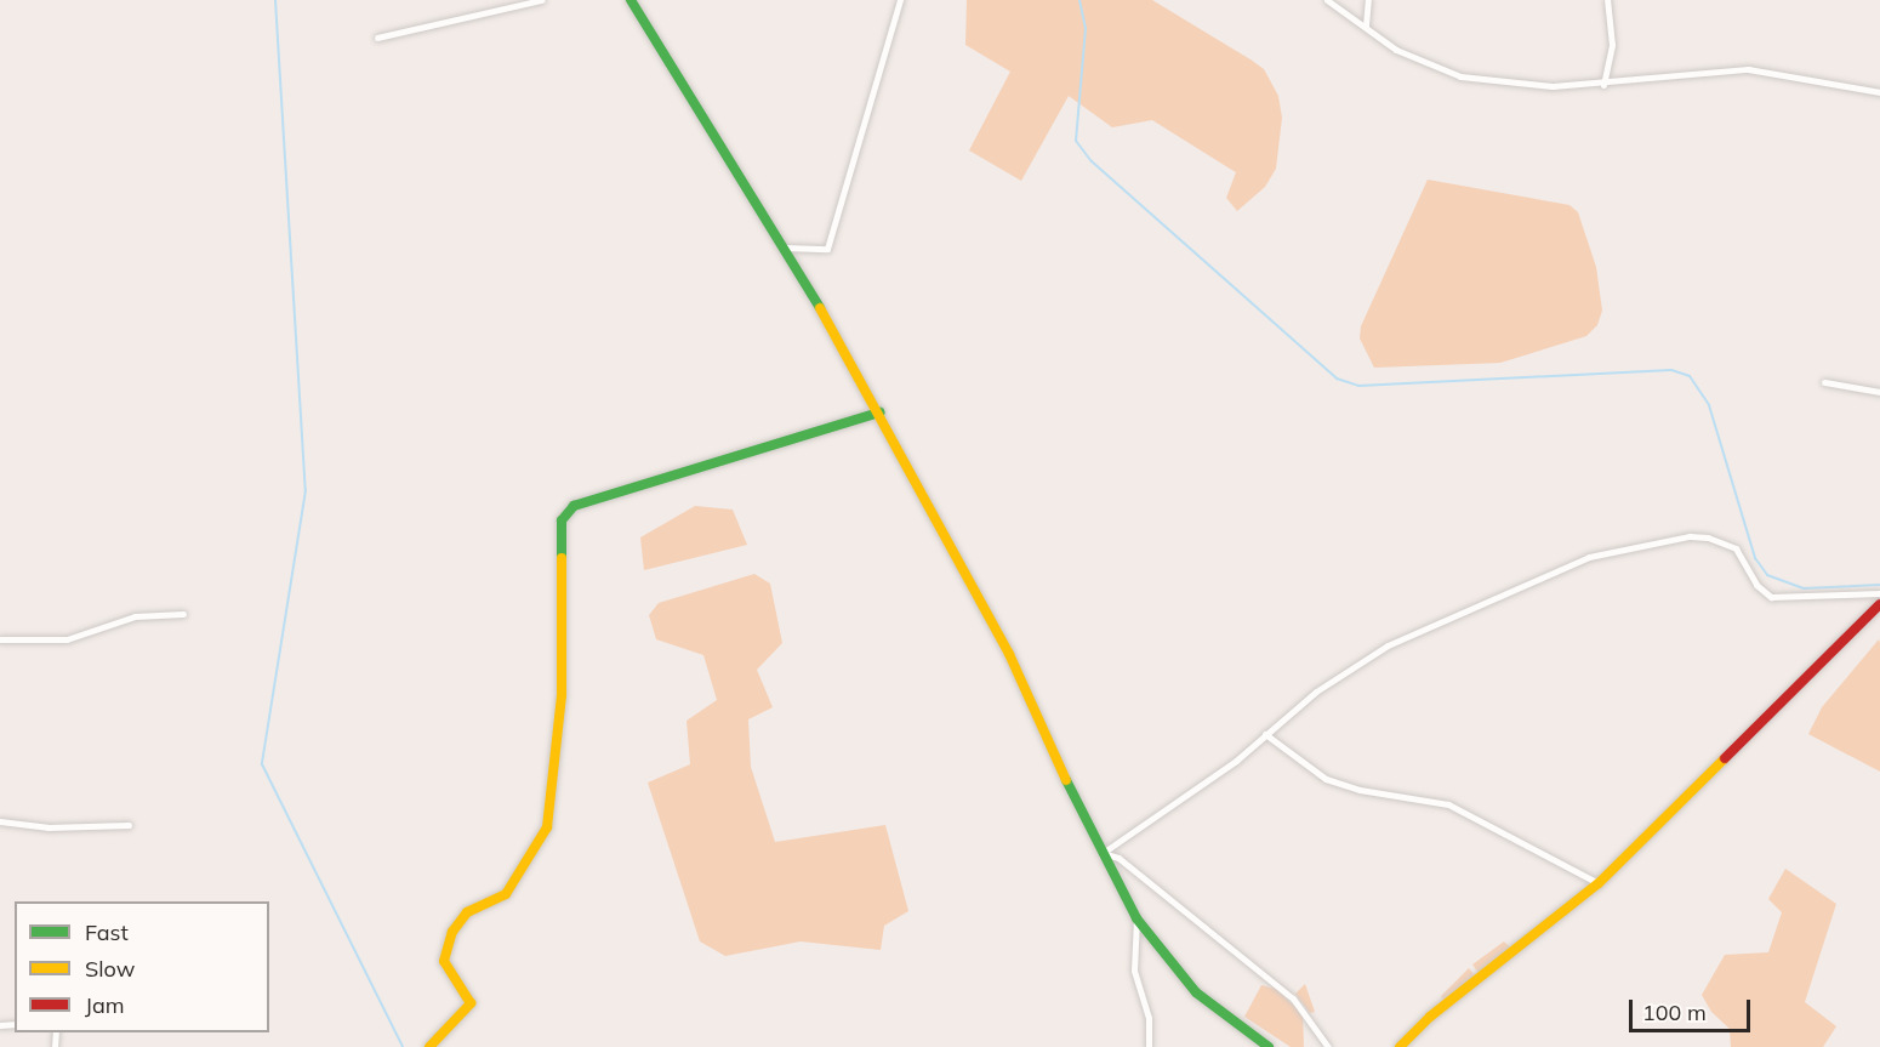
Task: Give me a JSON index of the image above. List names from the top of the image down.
{
  "legend": ["Fast", "Slow", "Jam"],
  "scale_bar": "100 m"
}
